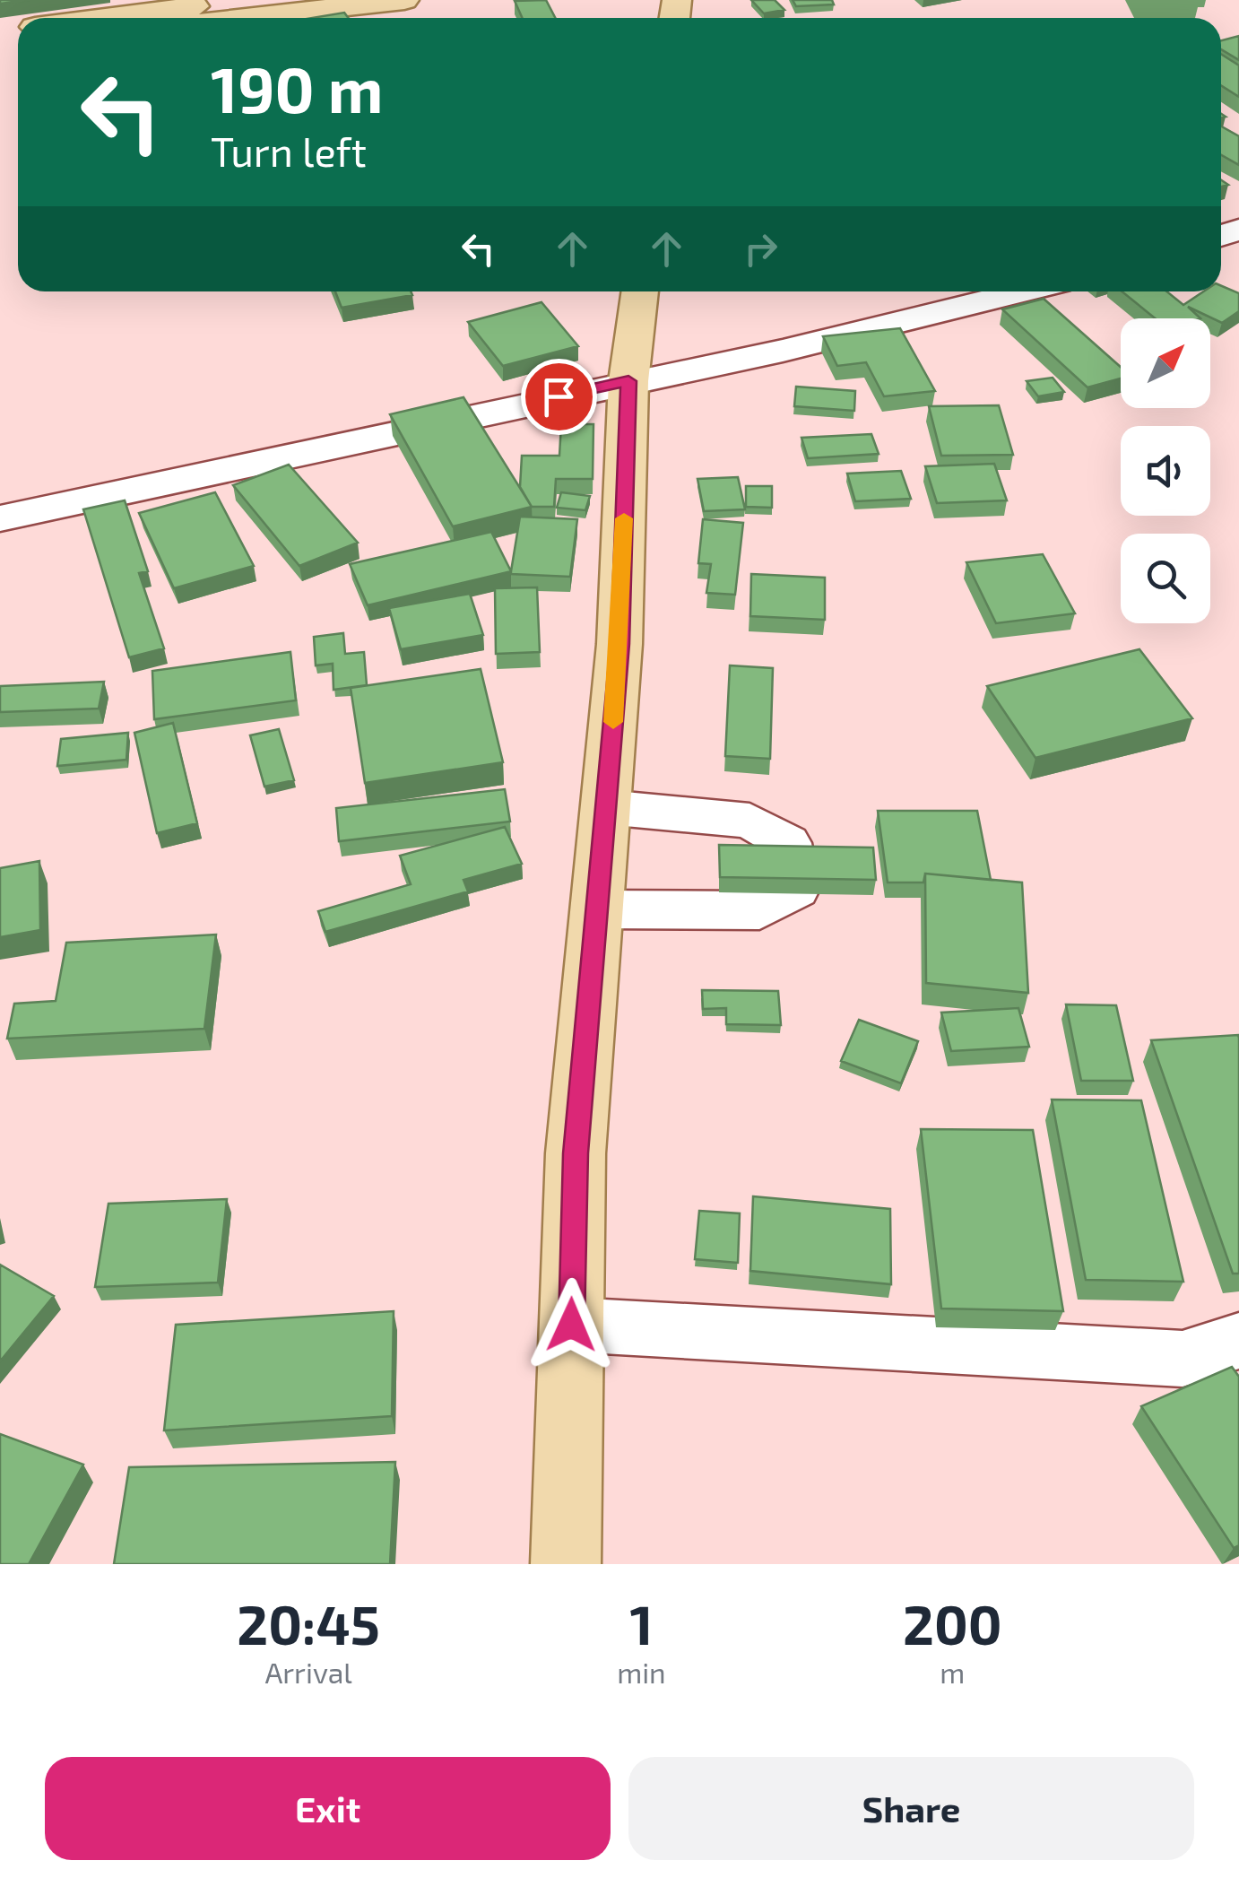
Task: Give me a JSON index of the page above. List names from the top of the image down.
{
  "north": "top right",
  "page": {
    "turn": ["190 m", "Turn left"],
    "eta": [
      "20:45",
      "Arrival",
      "1",
      "min",
      "200",
      "m"
    ],
    "buttons": ["Exit", "Share"]
  }
}
